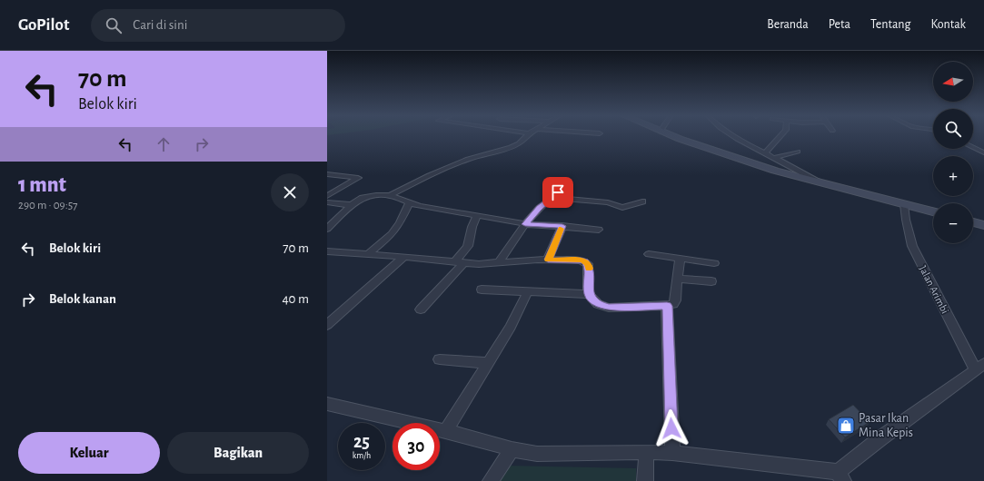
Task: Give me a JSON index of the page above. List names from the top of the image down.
{
  "streets": {
    "street": ["Jalan Arimbi"]
  },
  "places": {
    "shop": ["Pasar Ikan Mina Kepis"]
  },
  "north": "left",
  "page": {
    "header": "GoPilot",
    "search": "Cari di sini",
    "nav": [
      "Beranda",
      "Peta",
      "Tentang",
      "Kontak"
    ],
    "turn": ["70 m", "Belok kiri"],
    "map_buttons": ["+", "−"],
    "heading": ["1 mnt", "290 m · 09:57"],
    "list": [
      {
        "name": "Belok kiri",
        "value": "70 m"
      },
      {
        "name": "Belok kanan",
        "value": "40 m"
      }
    ],
    "speed": "25 km/h",
    "limit": "30",
    "buttons": ["Keluar", "Bagikan"]
  }
}
